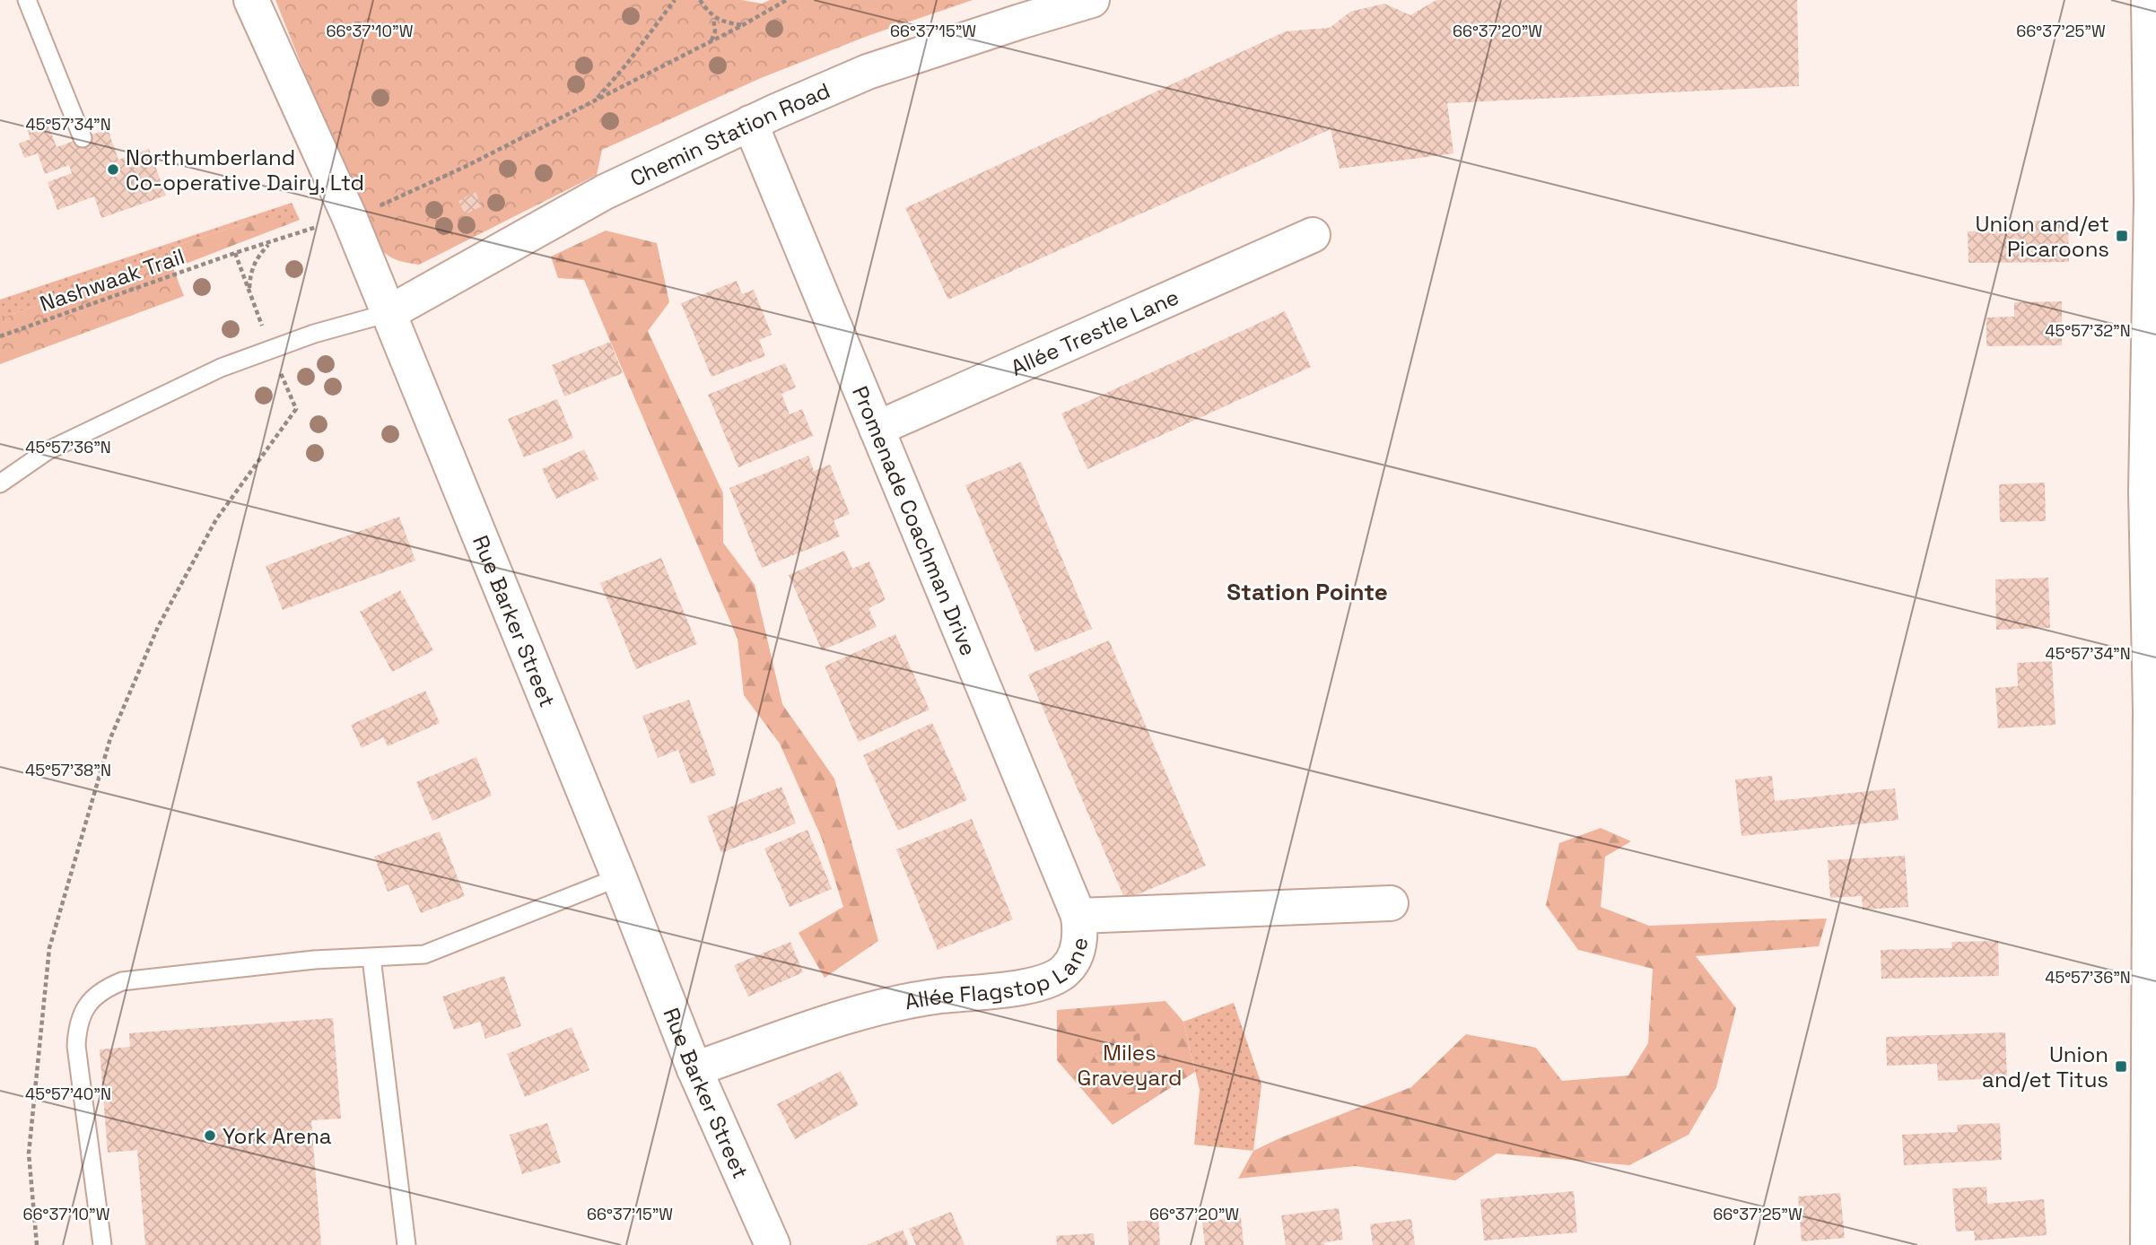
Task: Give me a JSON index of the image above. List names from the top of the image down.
{
  "streets": {
    "street": [
      "Chemin Station Road",
      "Allée Trestle Lane",
      "Promenade Coachman Drive",
      "Rue Barker Street",
      "Allée Flagstop Lane"
    ],
    "path": ["Nashwaak Trail"]
  },
  "crossings": [
    ["Chemin Station Road", "Promenade Coachman Drive"],
    ["Chemin Station Road", "Rue Barker Street"],
    ["Nashwaak Trail", "Rue Barker Street"],
    ["Allée Trestle Lane", "Promenade Coachman Drive"],
    ["Promenade Coachman Drive", "Allée Flagstop Lane"],
    ["Rue Barker Street", "Allée Flagstop Lane"]
  ],
  "districts": ["Station Pointe"],
  "parks": ["Miles Graveyard"],
  "places": {
    "other": ["Northumberland Co-operative Dairy, Ltd", "York Arena"],
    "transit": ["Union and/et Picaroons", "Union and/et Titus"]
  },
  "coordinates": [
    "66°37'10\"W",
    "66°37'15\"W",
    "66°37'20\"W",
    "66°37'25\"W",
    "45°57'34\"N",
    "45°57'32\"N",
    "45°57'36\"N",
    "45°57'38\"N",
    "45°57'40\"N"
  ]
}
